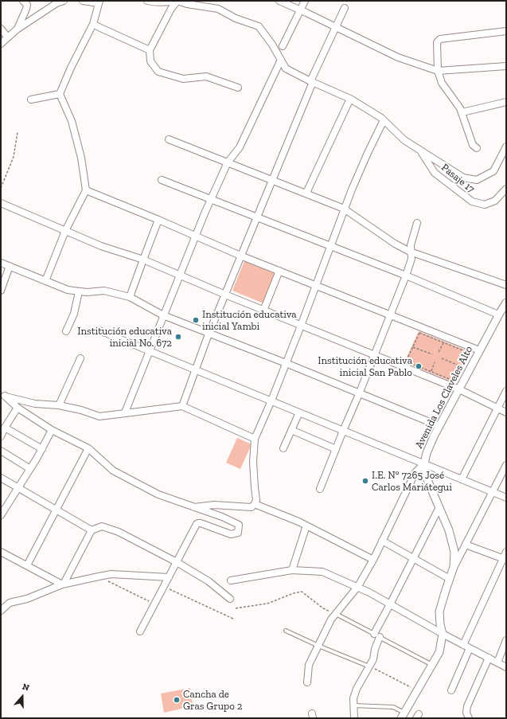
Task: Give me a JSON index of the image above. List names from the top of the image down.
{
  "streets": {
    "street": ["Pasaje 17", "Avenida Los Claveles Alto"]
  },
  "places": [
    "Institución educativa inicial Yambi",
    "Institución educativa inicial No. 672",
    "Institución educativa inicial San Pablo",
    "I.E. Nº 7265 José Carlos Mariátegui",
    "Cancha de Gras Grupo 2"
  ],
  "north": "top"
}
